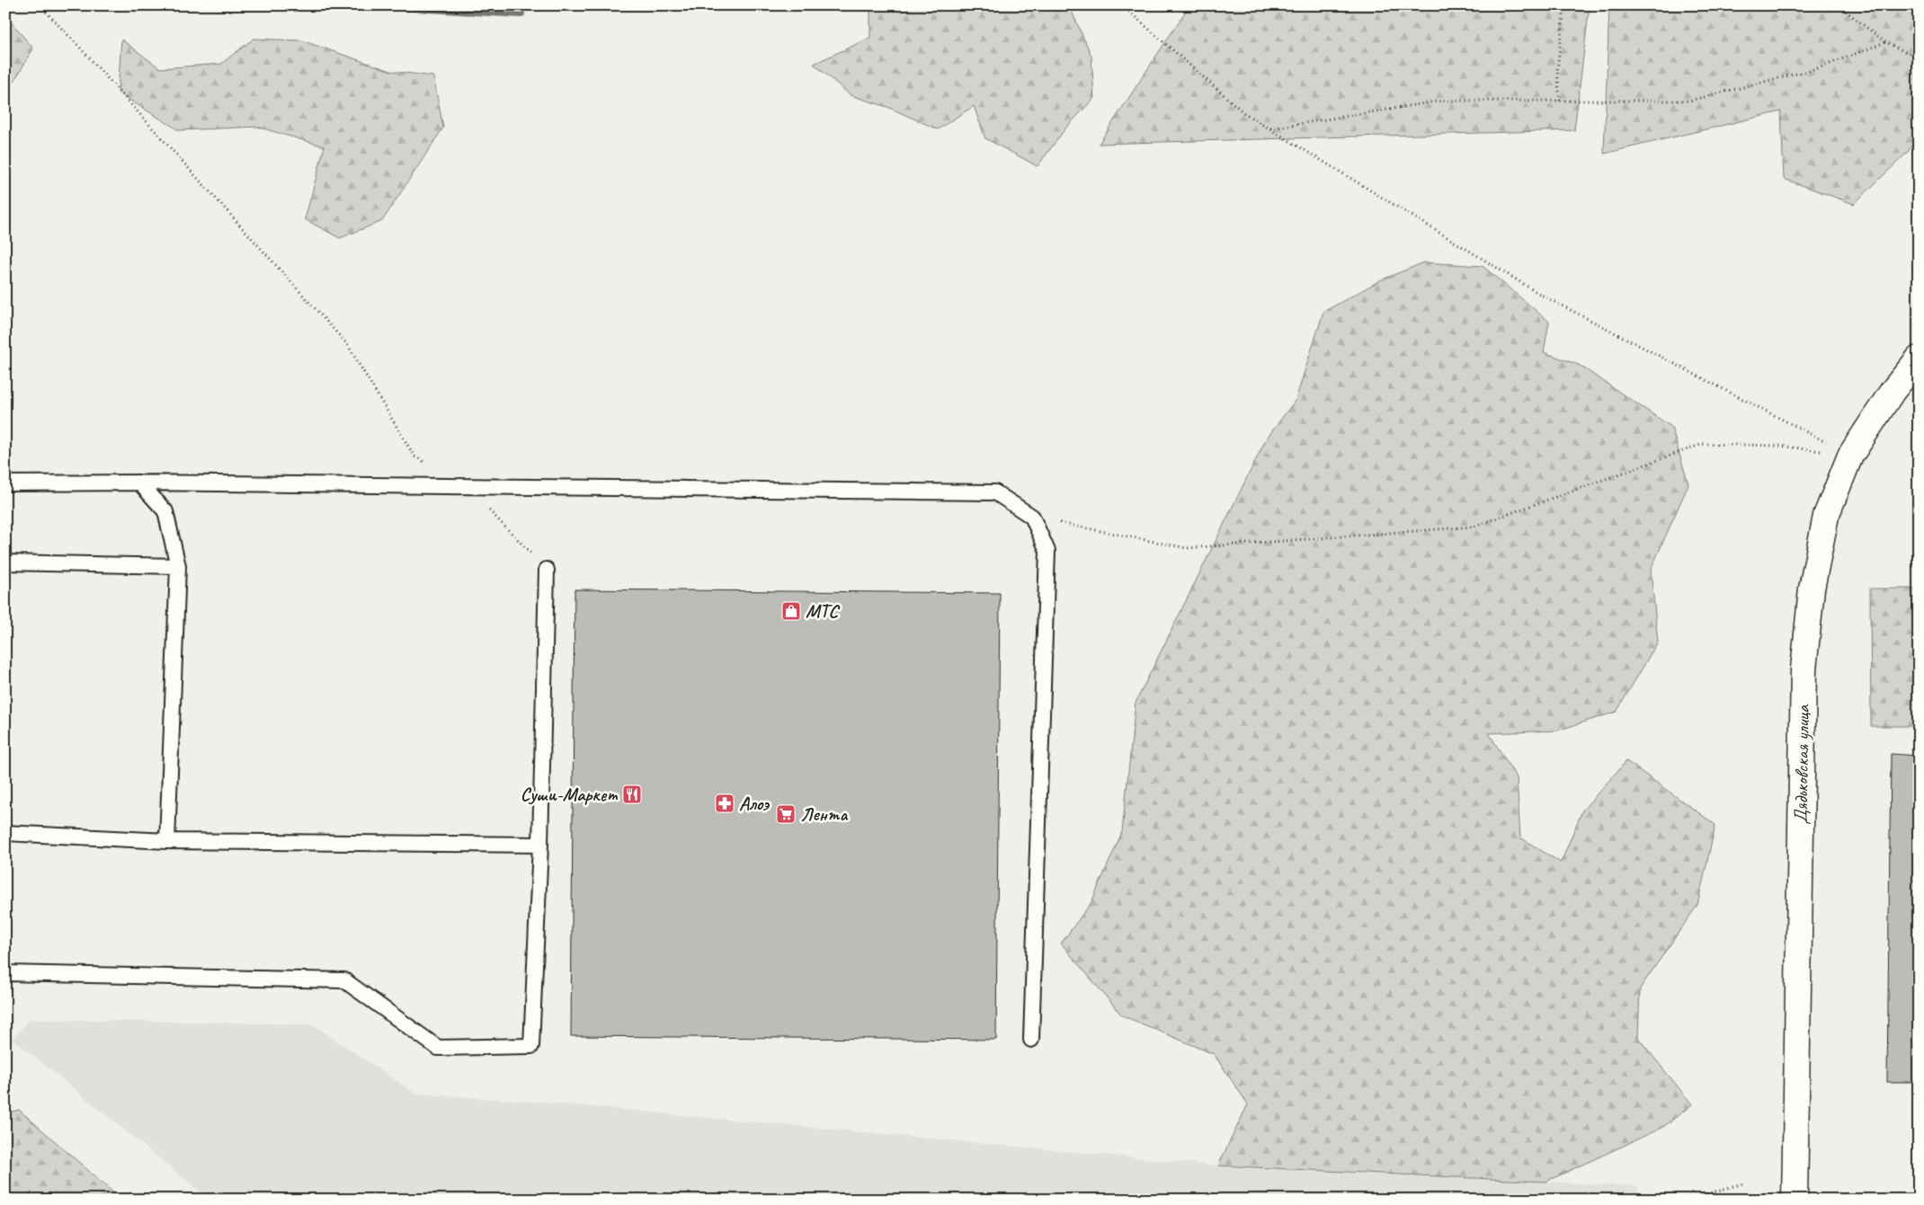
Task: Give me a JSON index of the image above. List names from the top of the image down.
{
  "streets": {
    "street": ["Дядьковская улица"]
  },
  "places": {
    "shop": ["МТС"],
    "restaurant": ["Суши-Маркет"],
    "pharmacy": ["Алоэ"],
    "supermarket": ["Лента"]
  }
}
